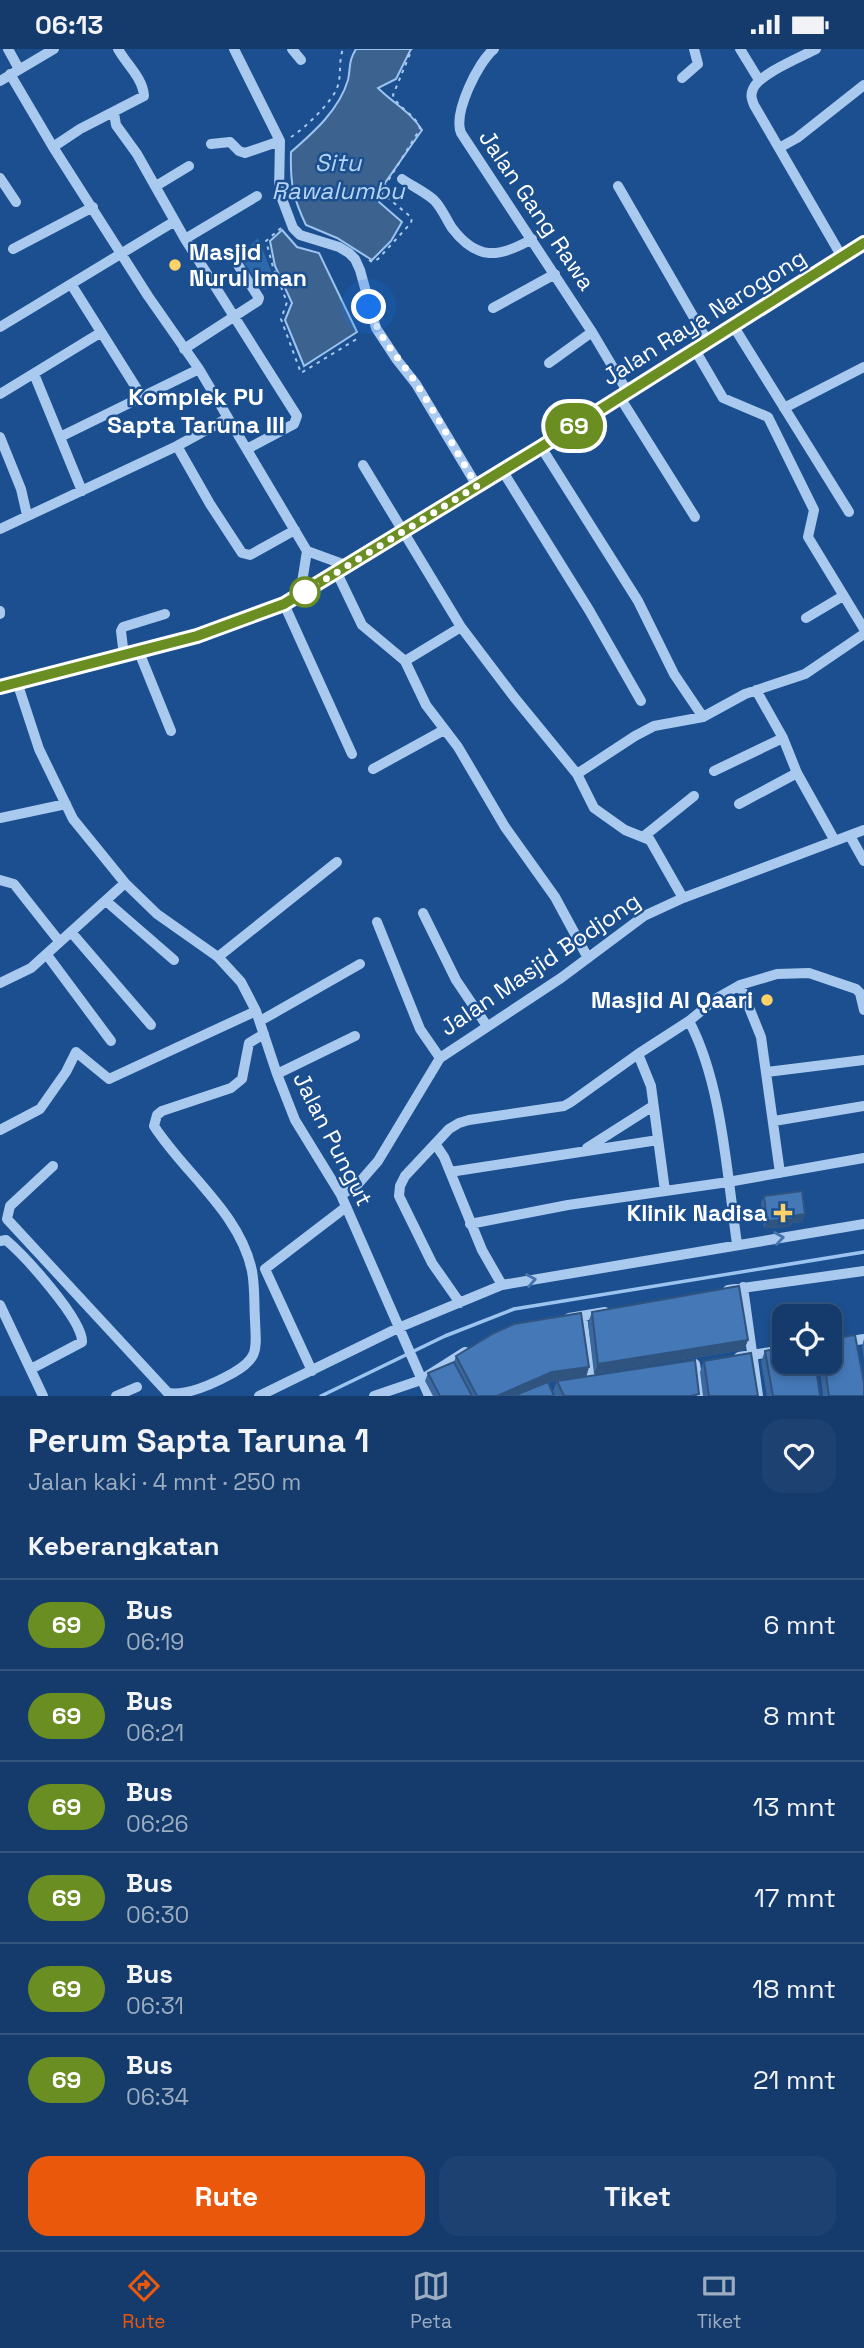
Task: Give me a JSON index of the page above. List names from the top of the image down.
{
  "streets": {
    "main road": ["Jalan Raya Narogong"],
    "street": ["Jalan Gang Rawa", "Jalan Masjid Bodjong", "Jalan Pungut"]
  },
  "crossings": [
    ["Jalan Gang Rawa", "Jalan Raya Narogong"],
    ["Jalan Raya Narogong", "Jalan Pungut"],
    ["Jalan Masjid Bodjong", "Jalan Pungut"]
  ],
  "districts": ["Komplek PU Sapta Taruna III"],
  "water": ["Situ Rawalumbu"],
  "places": {
    "other": ["Masjid Nurul Iman", "Masjid Al Qaari"],
    "health": ["Klinik Nadisa"]
  },
  "lines": ["bus line 69"],
  "page": {
    "status": "06:13",
    "on_map": "69",
    "heading": [
      ["Perum Sapta Taruna 1", "Jalan kaki · 4 mnt · 250 m"],
      "Keberangkatan"
    ],
    "list": [
      {
        "mark": "69",
        "name": "Bus",
        "note": "06:19",
        "value": "6 mnt"
      },
      {
        "mark": "69",
        "name": "Bus",
        "note": "06:21",
        "value": "8 mnt"
      },
      {
        "mark": "69",
        "name": "Bus",
        "note": "06:26",
        "value": "13 mnt"
      },
      {
        "mark": "69",
        "name": "Bus",
        "note": "06:30",
        "value": "17 mnt"
      },
      {
        "mark": "69",
        "name": "Bus",
        "note": "06:31",
        "value": "18 mnt"
      },
      {
        "mark": "69",
        "name": "Bus",
        "note": "06:34",
        "value": "21 mnt"
      }
    ],
    "buttons": ["Rute", "Tiket"],
    "tabs": ["Rute", "Peta", "Tiket"]
  }
}
